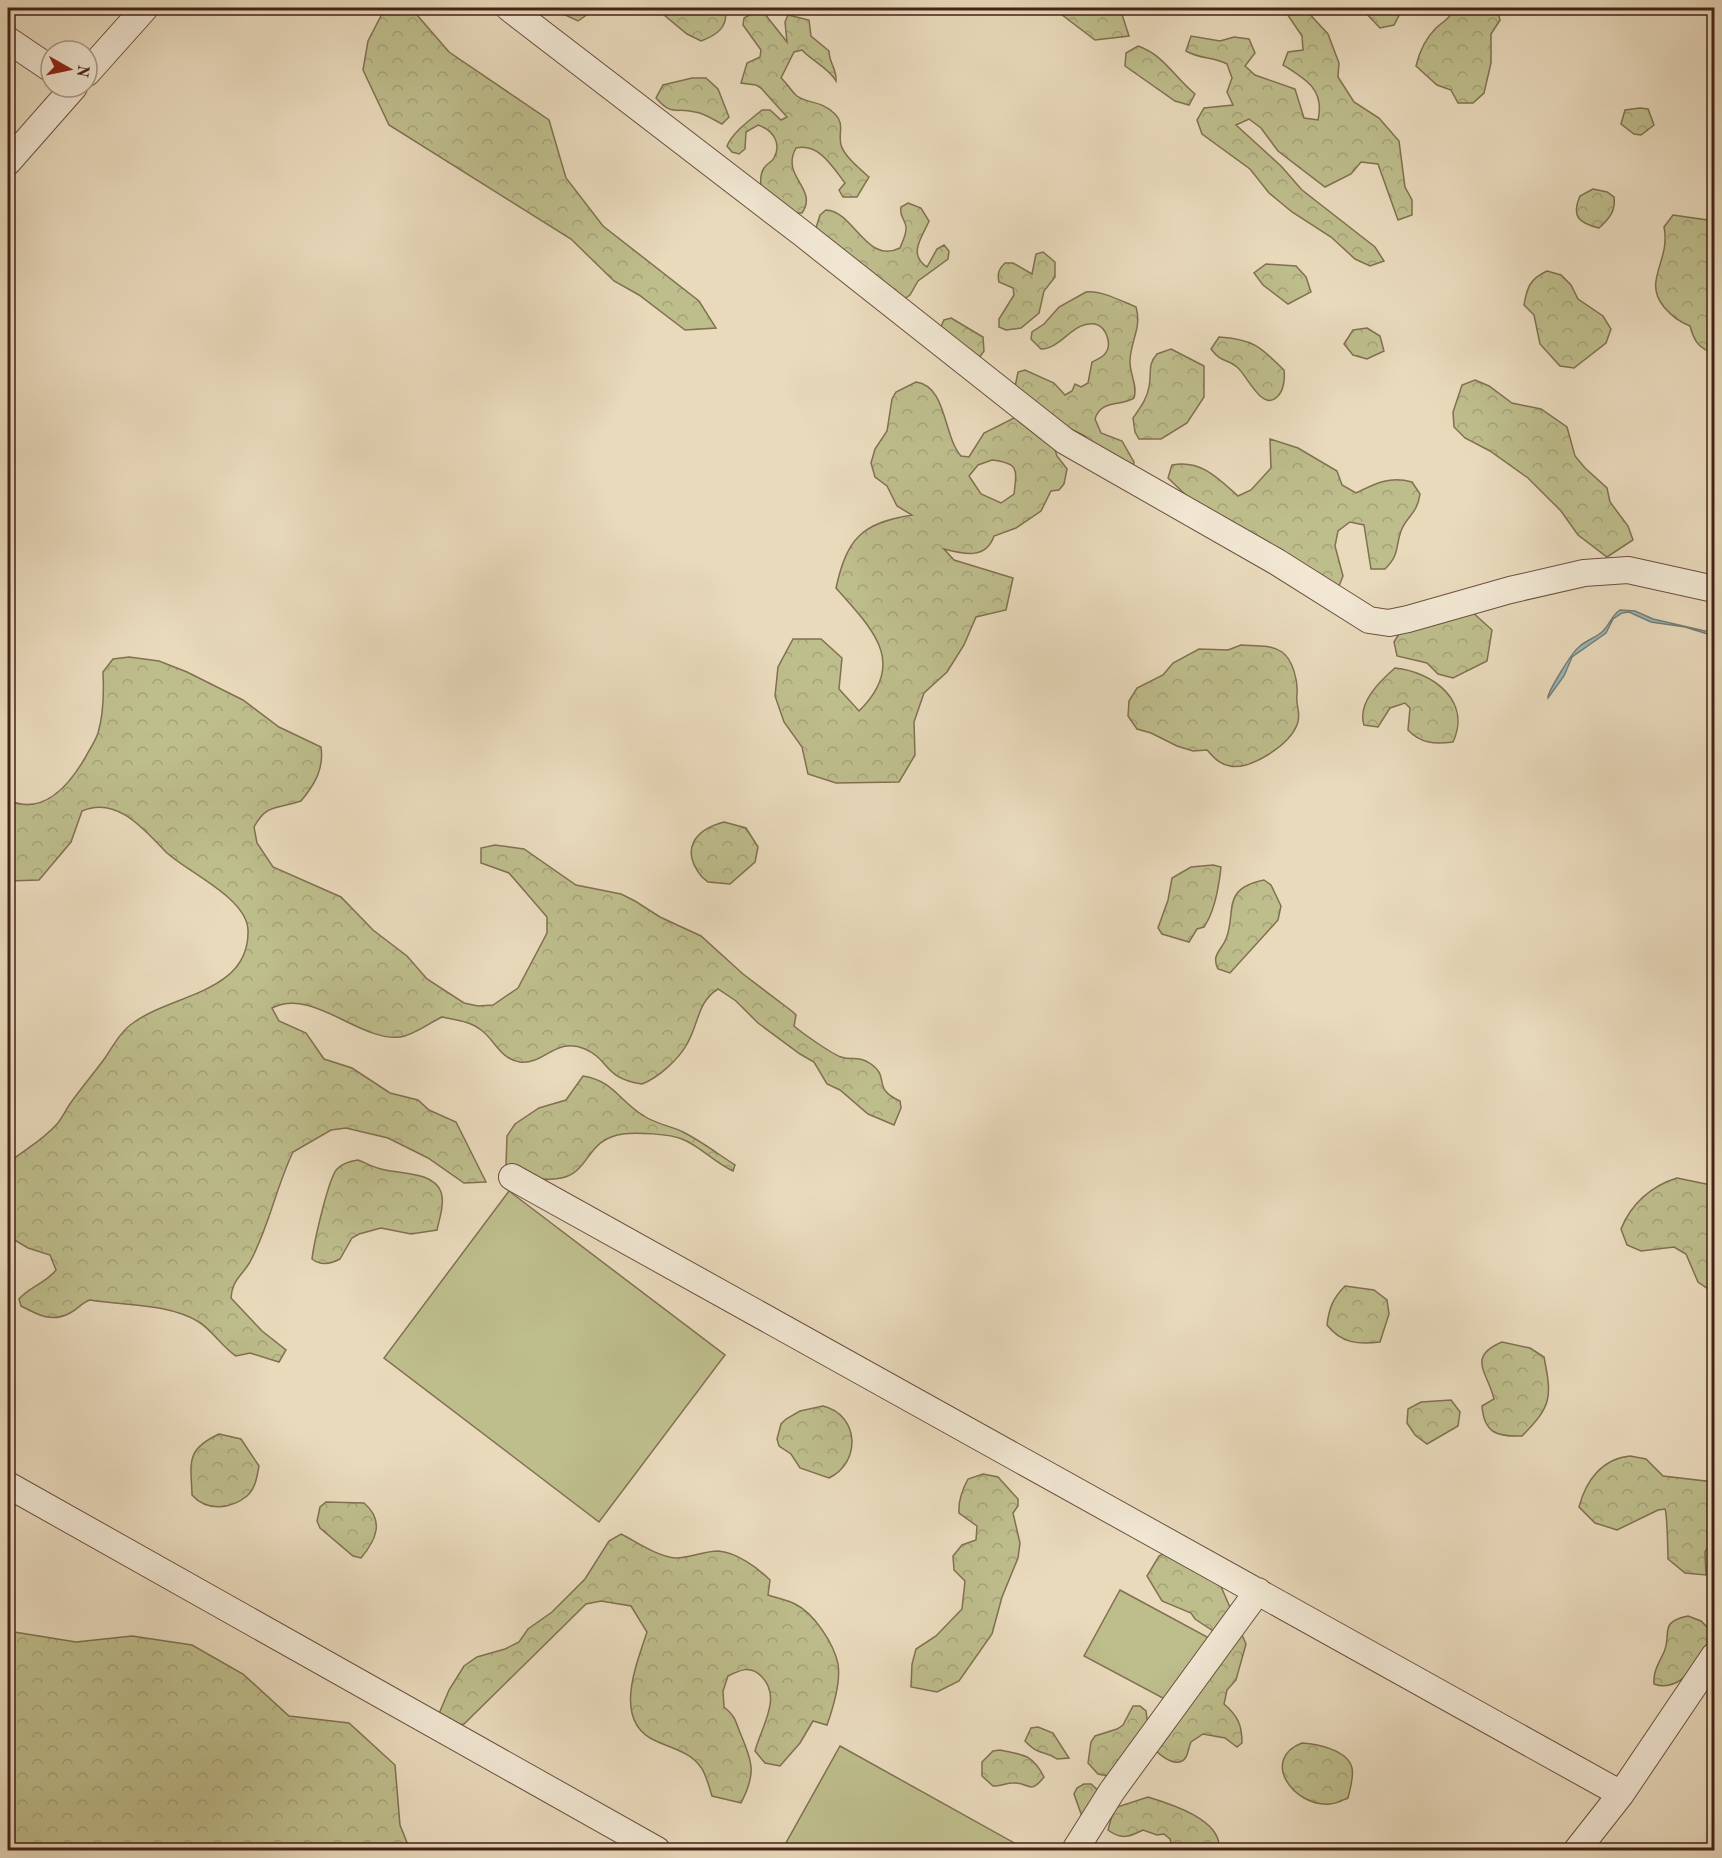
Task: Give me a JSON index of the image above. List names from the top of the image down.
{
  "north": "right"
}
